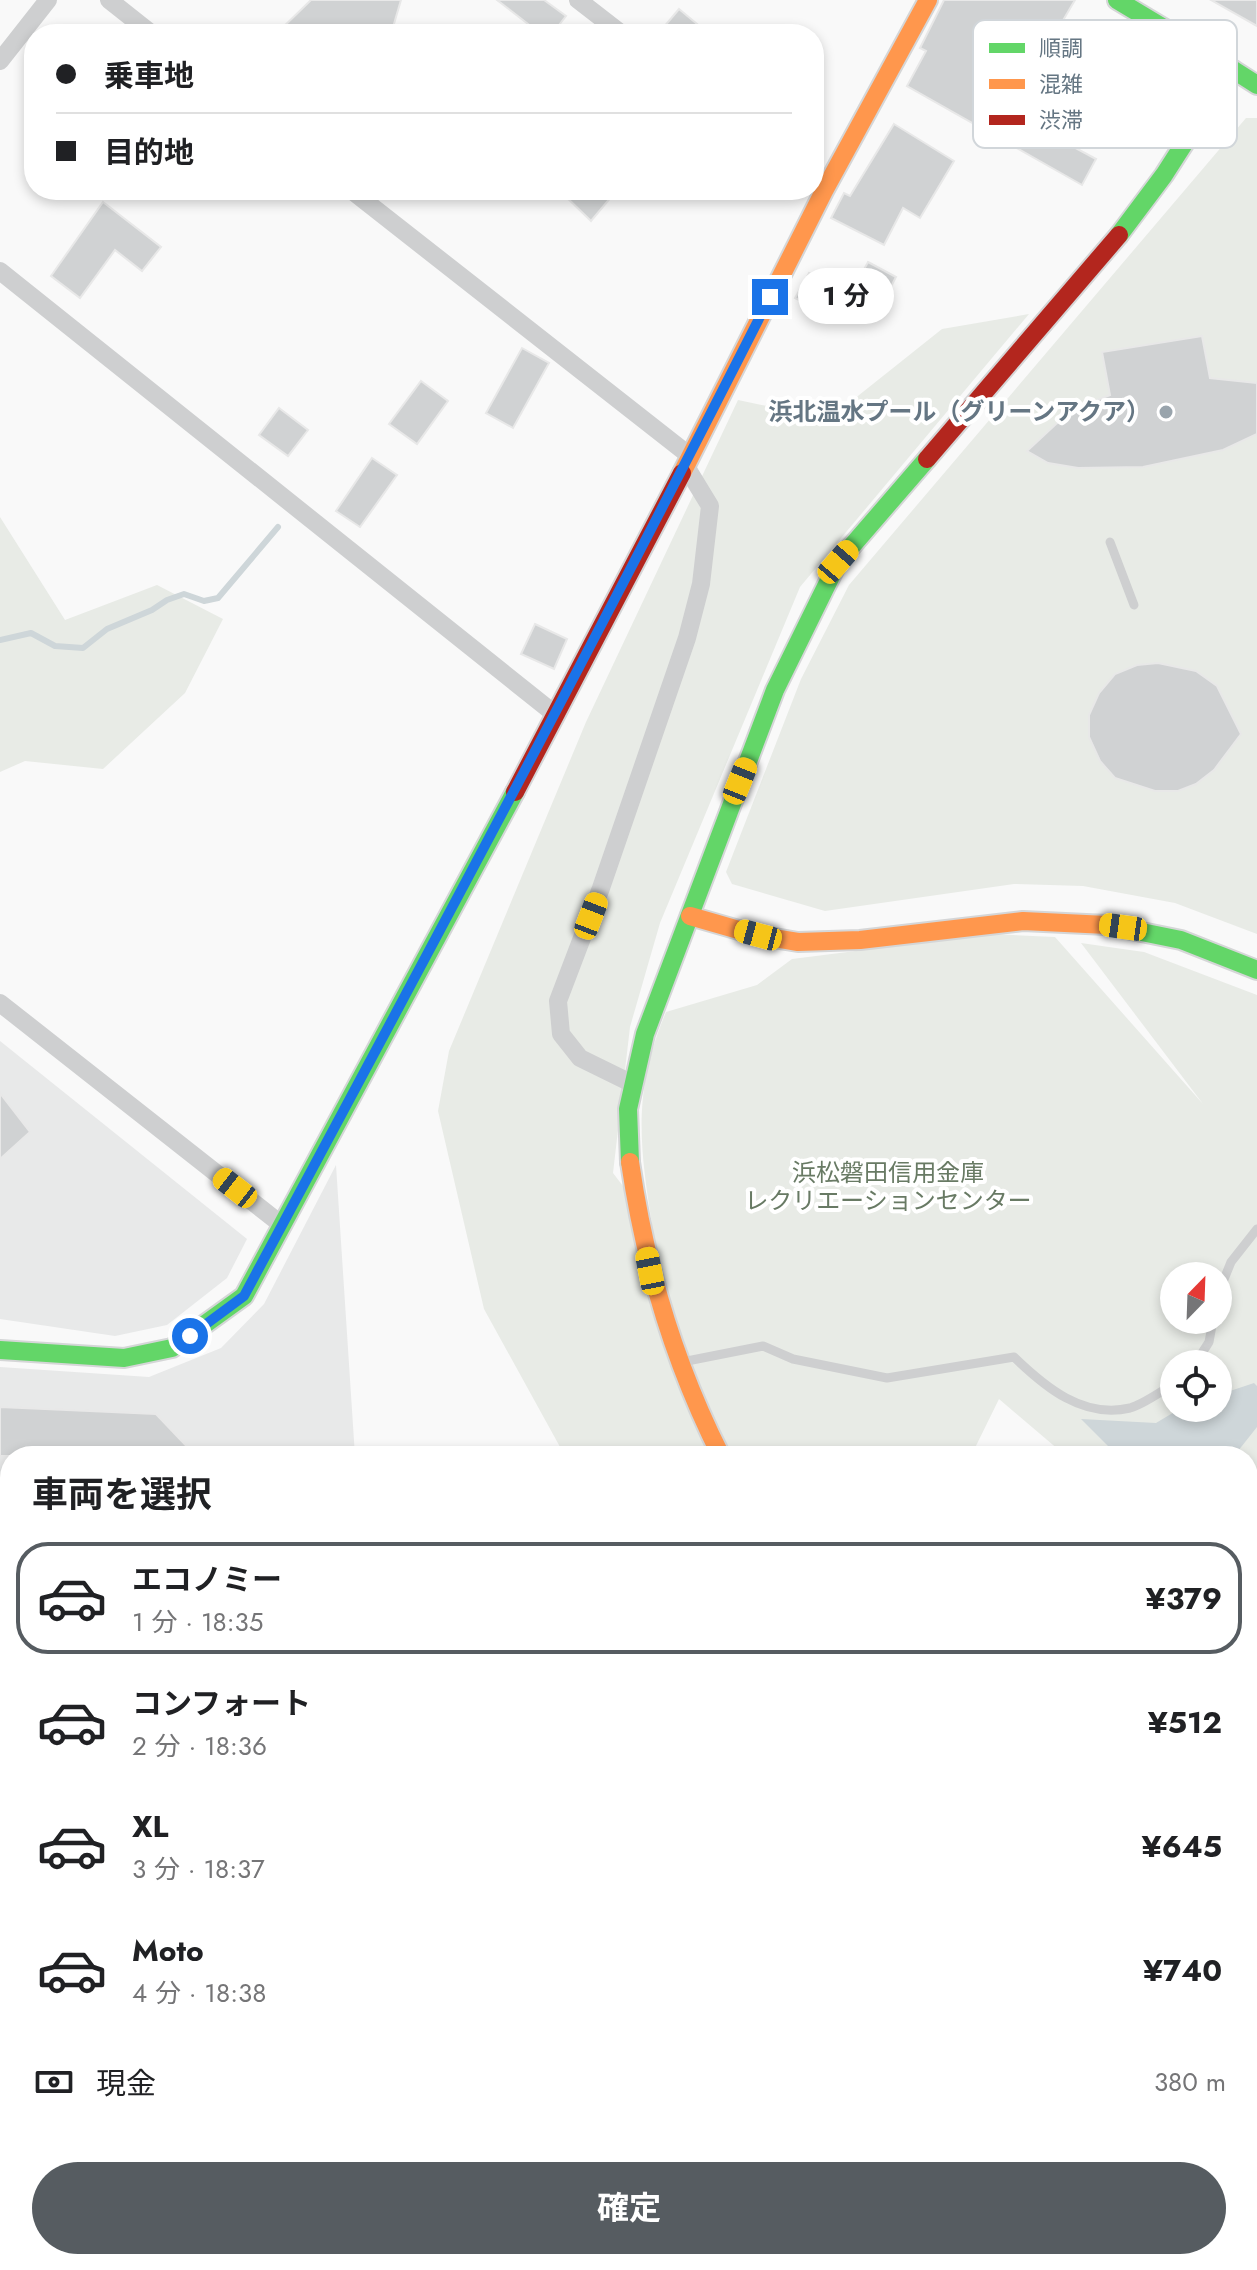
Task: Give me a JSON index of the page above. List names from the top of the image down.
{
  "parks": ["浜松磐田信用金庫 レクリエーションセンター"],
  "places": ["浜北温水プール（グリーンアクア）"],
  "legend": ["順調", "混雑", "渋滞"],
  "north": "top right",
  "page": {
    "banner": ["乗車地", "目的地"],
    "bubble": "1 分",
    "heading": "車両を選択",
    "list": [
      {
        "name": "エコノミー",
        "note": "1 分 · 18:35",
        "value": "¥379"
      },
      {
        "name": "コンフォート",
        "note": "2 分 · 18:36",
        "value": "¥512"
      },
      {
        "name": "XL",
        "note": "3 分 · 18:37",
        "value": "¥645"
      },
      {
        "name": "Moto",
        "note": "4 分 · 18:38",
        "value": "¥740"
      }
    ],
    "pay": ["現金", "380 m"],
    "buttons": "確定"
  }
}
